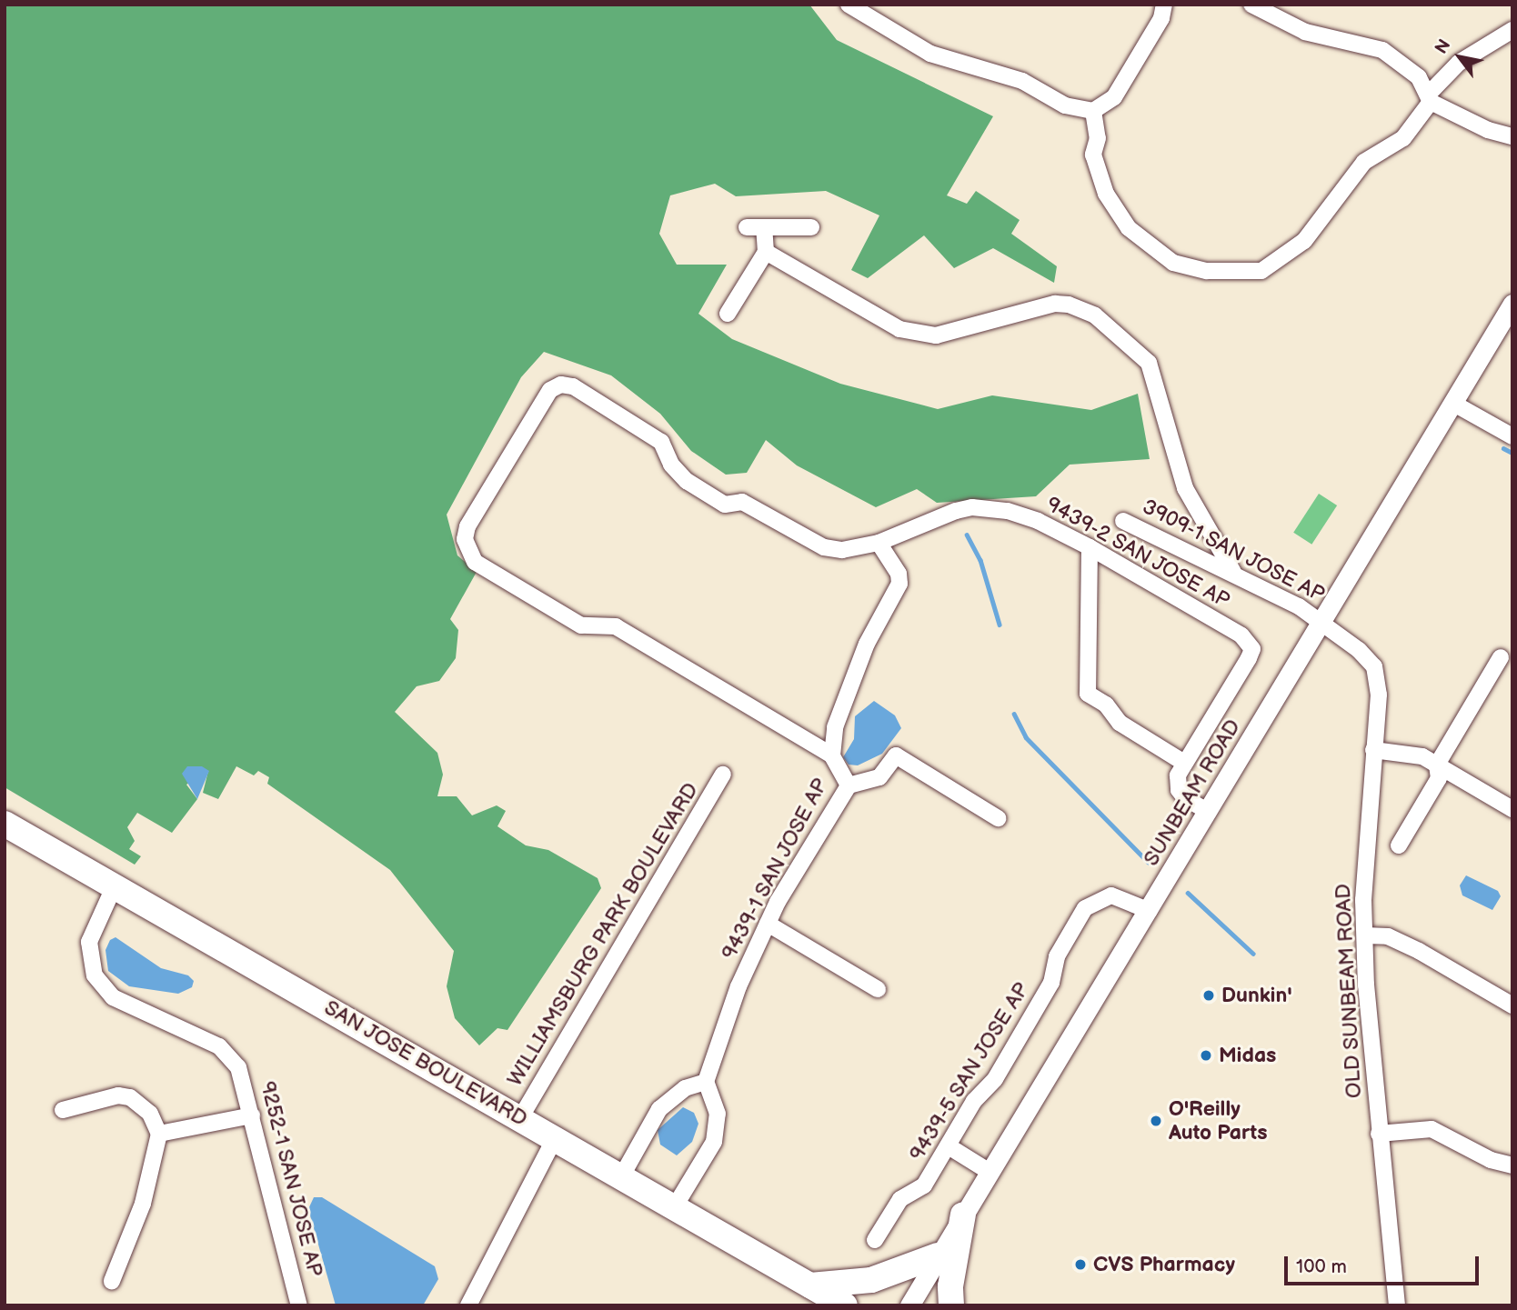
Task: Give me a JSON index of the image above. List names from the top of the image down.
{
  "streets": {
    "main road": ["SAN JOSE BOULEVARD"],
    "street": [
      "3909-1 SAN JOSE AP",
      "9439-2 SAN JOSE AP",
      "SUNBEAM ROAD",
      "9439-1 SAN JOSE AP",
      "WILLIAMSBURG PARK BOULEVARD",
      "OLD SUNBEAM ROAD",
      "9439-5 SAN JOSE AP",
      "9252-1 SAN JOSE AP"
    ]
  },
  "crossings": [
    ["3909-1 SAN JOSE AP", "SUNBEAM ROAD"],
    ["3909-1 SAN JOSE AP", "OLD SUNBEAM ROAD"],
    ["9439-2 SAN JOSE AP", "SUNBEAM ROAD"],
    ["9439-2 SAN JOSE AP", "9439-1 SAN JOSE AP"],
    ["SUNBEAM ROAD", "OLD SUNBEAM ROAD"],
    ["SUNBEAM ROAD", "9439-5 SAN JOSE AP"],
    ["WILLIAMSBURG PARK BOULEVARD", "SAN JOSE BOULEVARD"],
    ["SAN JOSE BOULEVARD", "9252-1 SAN JOSE AP"]
  ],
  "places": [
    "Dunkin'",
    "Midas",
    "O'Reilly Auto Parts",
    "CVS Pharmacy"
  ],
  "scale_bar": "100 m",
  "north": "top left"
}
